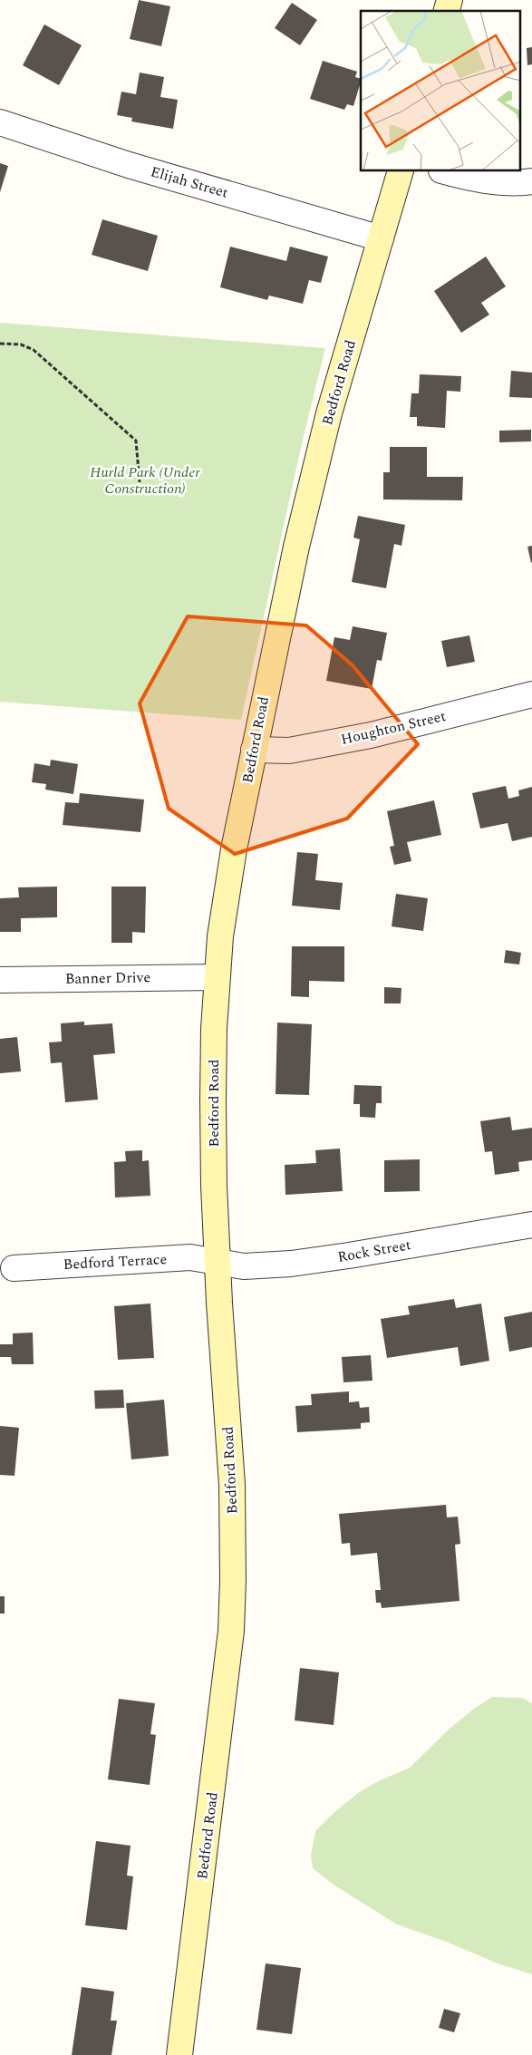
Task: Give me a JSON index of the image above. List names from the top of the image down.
{
  "streets": {
    "street": [
      "Elijah Street",
      "Bedford Road",
      "Houghton Street",
      "Banner Drive",
      "Rock Street",
      "Bedford Terrace"
    ]
  },
  "crossings": [
    ["Elijah Street", "Bedford Road"],
    ["Bedford Road", "Houghton Street"],
    ["Bedford Road", "Banner Drive"],
    ["Bedford Road", "Rock Street"],
    ["Bedford Road", "Bedford Terrace"],
    ["Rock Street", "Bedford Terrace"]
  ],
  "parks": ["Hurld Park (Under Construction)"]
}
